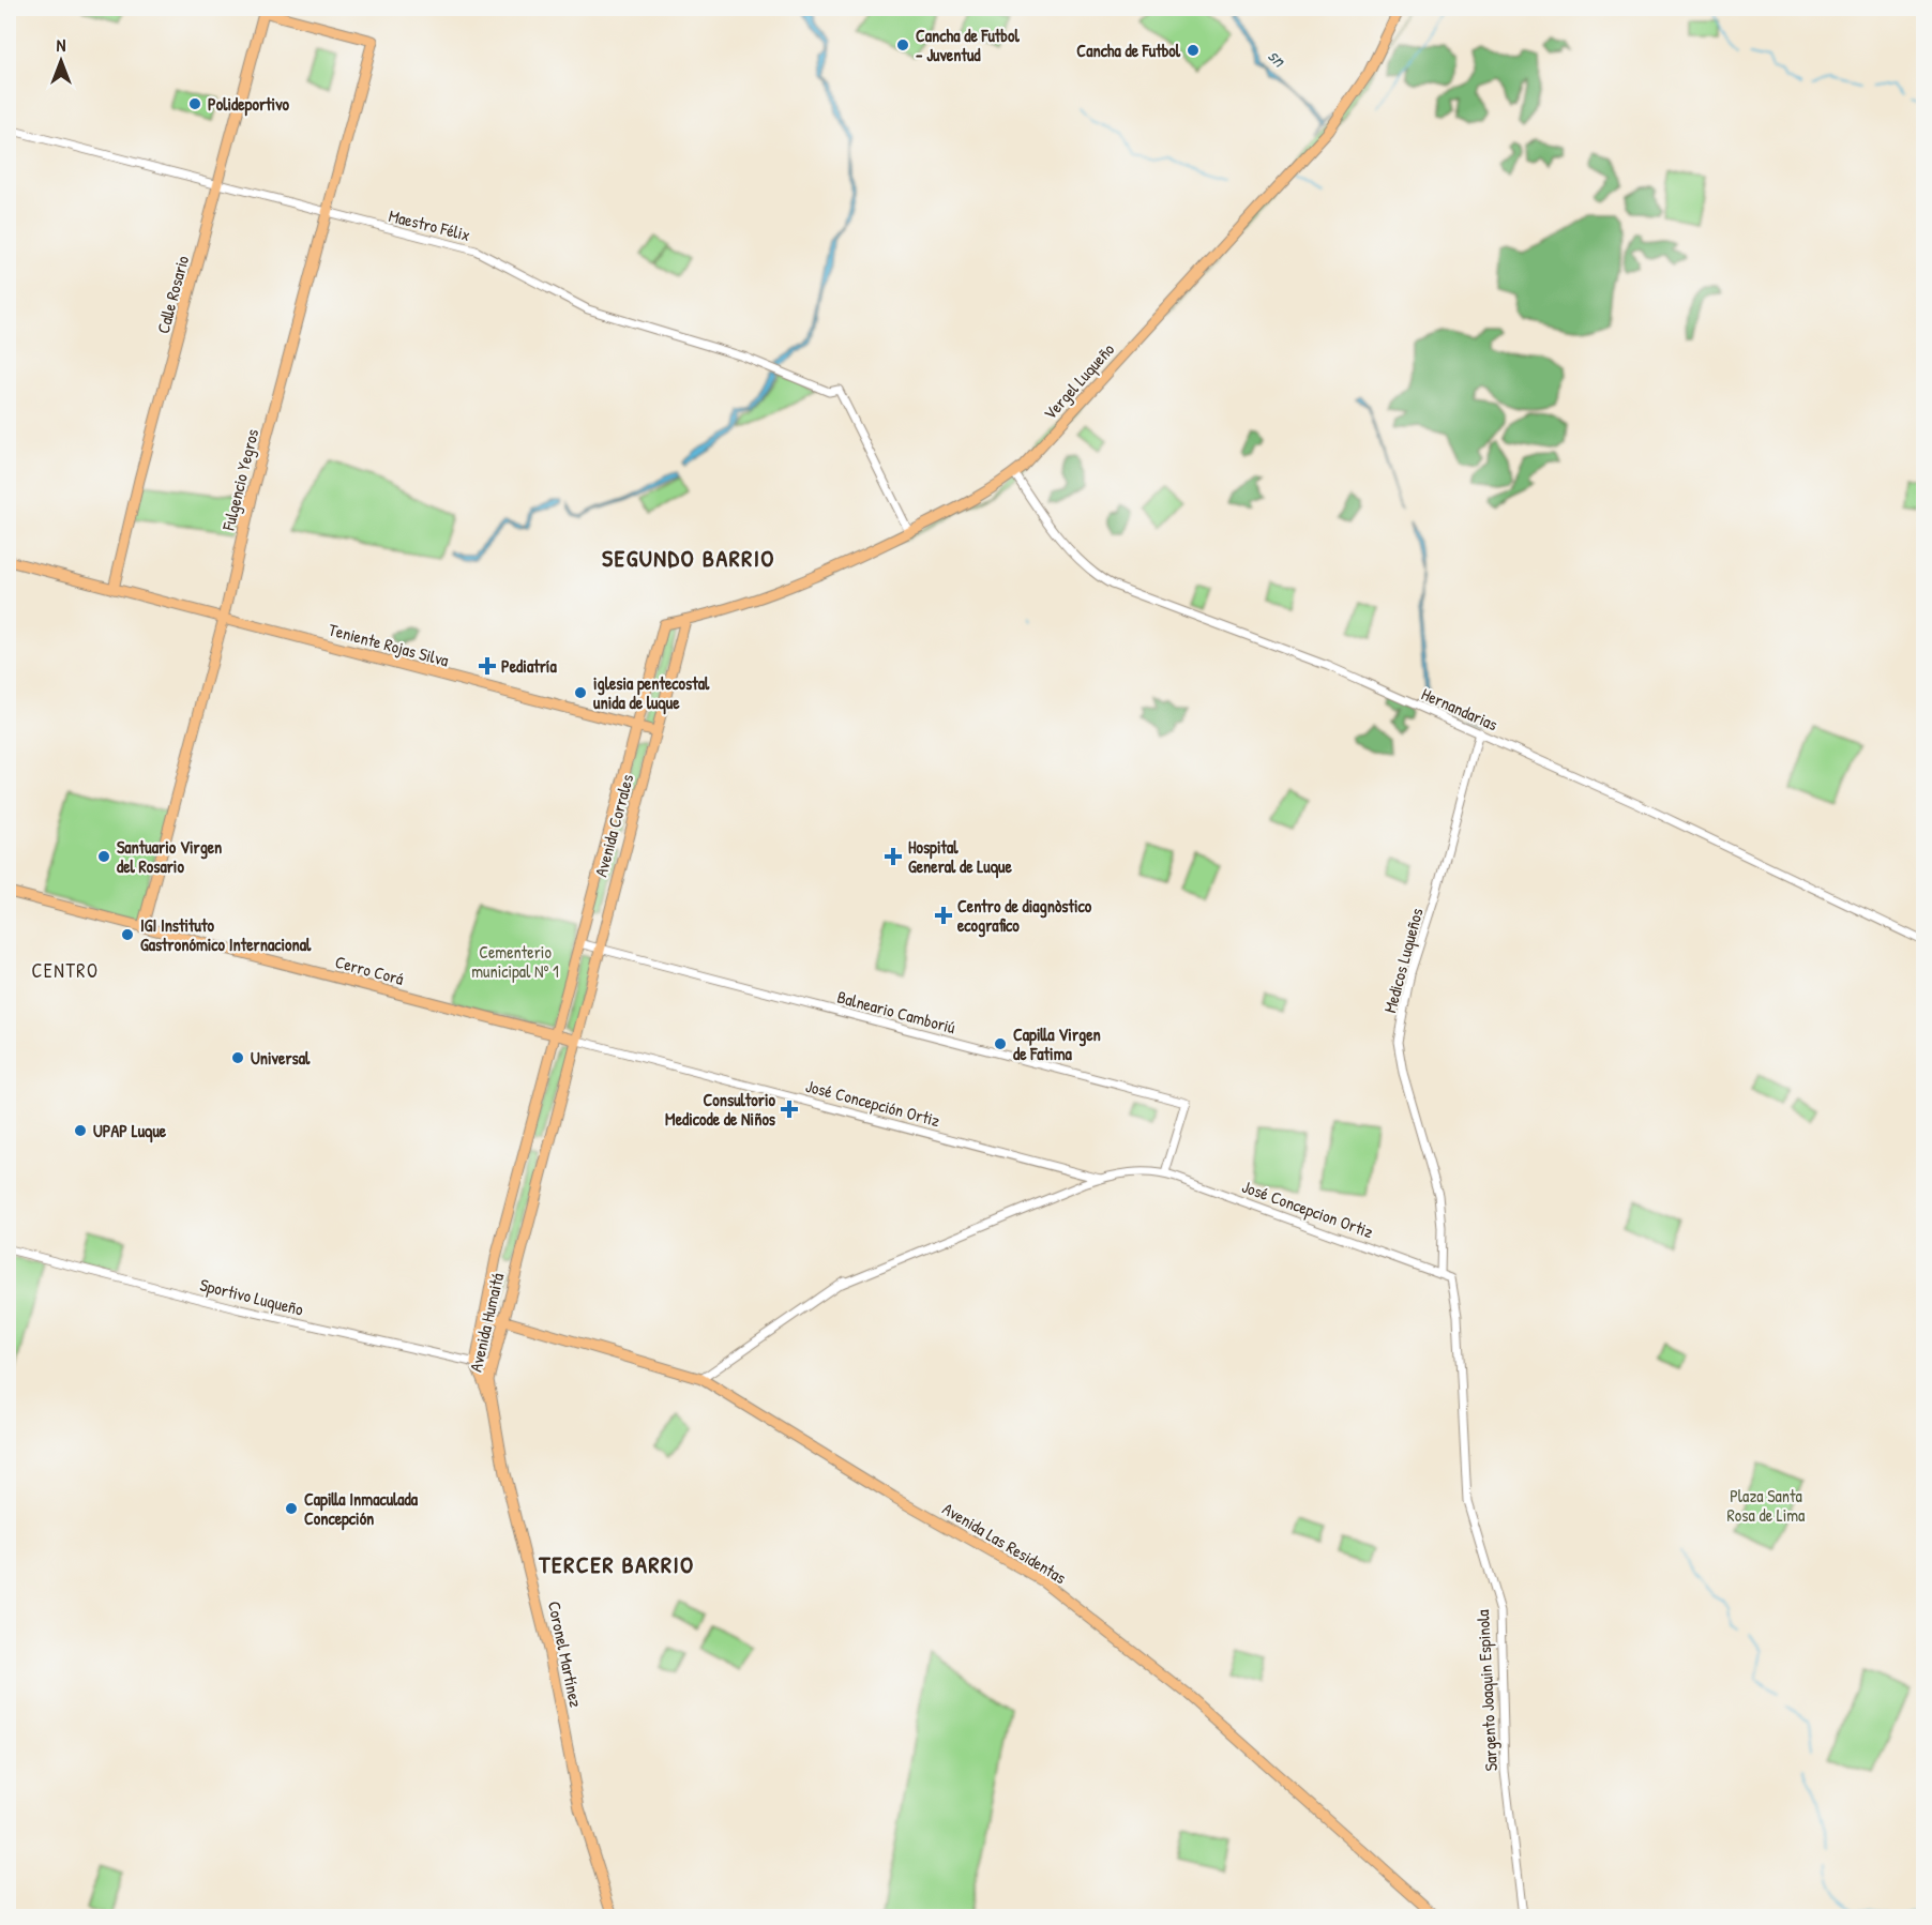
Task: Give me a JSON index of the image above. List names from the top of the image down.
{
  "streets": {
    "main road": [
      "Calle Rosario",
      "Vergel Luqueño",
      "Fulgencio Yegros",
      "Teniente Rojas Silva",
      "Avenida Corrales",
      "Cerro Corá",
      "Avenida Humaitá",
      "Avenida Las Residentas",
      "Coronel Martínez"
    ],
    "street": [
      "Maestro Félix",
      "Hernandarias",
      "Medicos Luqueños",
      "Balneario Camboriú",
      "José Concepción Ortiz",
      "José Concepcion Ortiz",
      "Sportivo Luqueño",
      "Sargento Joaquin Espinola"
    ]
  },
  "crossings": [
    ["Maestro Félix", "Calle Rosario"],
    ["Maestro Félix", "Vergel Luqueño"],
    ["Maestro Félix", "Fulgencio Yegros"],
    ["Calle Rosario", "Fulgencio Yegros"],
    ["Calle Rosario", "Teniente Rojas Silva"],
    ["Vergel Luqueño", "Hernandarias"],
    ["Vergel Luqueño", "Avenida Corrales"],
    ["Fulgencio Yegros", "Teniente Rojas Silva"],
    ["Fulgencio Yegros", "Cerro Corá"],
    ["Teniente Rojas Silva", "Avenida Corrales"],
    ["Hernandarias", "Medicos Luqueños"],
    ["Avenida Corrales", "Cerro Corá"],
    ["Avenida Corrales", "Balneario Camboriú"],
    ["Avenida Corrales", "José Concepción Ortiz"],
    ["Avenida Corrales", "Avenida Humaitá"],
    ["Medicos Luqueños", "José Concepcion Ortiz"],
    ["Medicos Luqueños", "Sargento Joaquin Espinola"],
    ["Cerro Corá", "José Concepción Ortiz"],
    ["Cerro Corá", "Avenida Humaitá"],
    ["Balneario Camboriú", "José Concepción Ortiz"],
    ["Balneario Camboriú", "José Concepcion Ortiz"],
    ["José Concepción Ortiz", "José Concepcion Ortiz"],
    ["José Concepción Ortiz", "Avenida Humaitá"],
    ["José Concepcion Ortiz", "Sargento Joaquin Espinola"],
    ["Sportivo Luqueño", "Avenida Humaitá"],
    ["Avenida Humaitá", "Avenida Las Residentas"],
    ["Avenida Humaitá", "Coronel Martínez"]
  ],
  "districts": ["SEGUNDO BARRIO", "CENTRO", "TERCER BARRIO"],
  "water": ["sn"],
  "parks": ["Cementerio municipal Nº 1", "Plaza Santa Rosa de Lima"],
  "places": {
    "other": [
      "Cancha de Futbol - Juventud",
      "Cancha de Futbol",
      "Polideportivo",
      "iglesia pentecostal unida de luque",
      "Santuario Virgen del Rosario",
      "IGI Instituto Gastronómico Internacional",
      "Capilla Virgen de Fatima",
      "Universal",
      "UPAP Luque",
      "Capilla Inmaculada Concepción"
    ],
    "health": [
      "Pediatría",
      "Hospital General de Luque",
      "Centro de diagnòstico ecografico",
      "Consultorio Medicode de Niños"
    ]
  },
  "north": "top"
}
